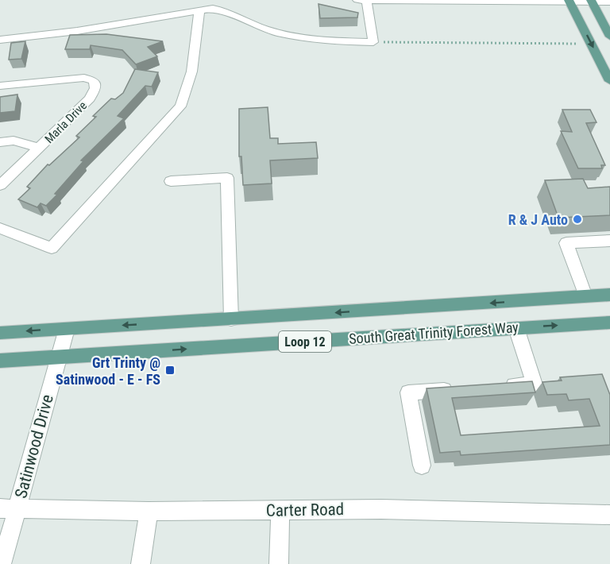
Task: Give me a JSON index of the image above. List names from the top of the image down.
{
  "streets": {
    "main road": ["South Great Trinity Forest Way", "Loop 12"],
    "street": ["Marla Drive", "Satinwood Drive", "Carter Road"]
  },
  "crossings": [
    ["South Great Trinity Forest Way", "Satinwood Drive"],
    ["Satinwood Drive", "Carter Road"]
  ],
  "places": {
    "other": ["R & J Auto"],
    "transit": ["Grt Trinty @ Satinwood - E - FS"]
  }
}
